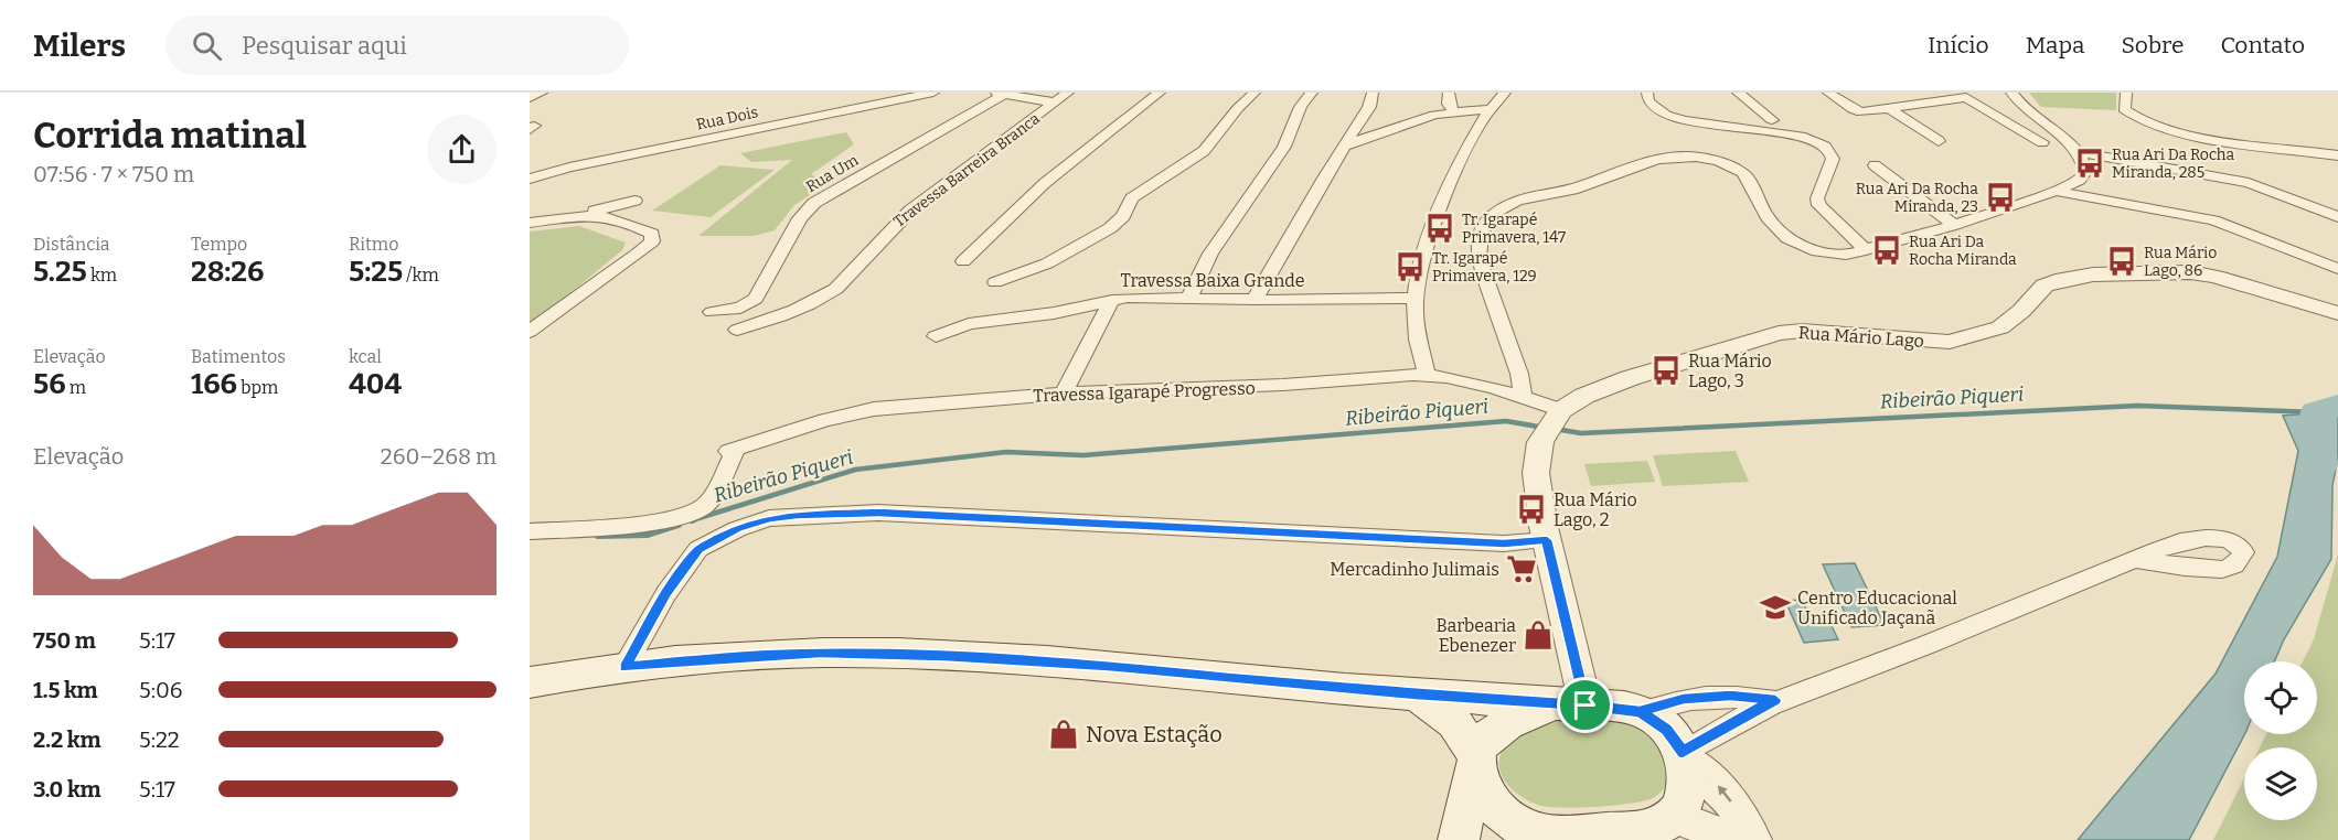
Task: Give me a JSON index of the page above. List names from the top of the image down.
{
  "streets": {
    "street": [
      "Rua Dois",
      "Travessa Barreira Branca",
      "Rua Um",
      "Travessa Baixa Grande",
      "Rua Mário Lago",
      "Travessa Igarapé Progresso"
    ]
  },
  "crossings": [
    ["Rua Mário Lago", "Travessa Igarapé Progresso"]
  ],
  "water": ["Ribeirão Piqueri"],
  "places": {
    "bus stop": [
      "Rua Ari Da Rocha Miranda, 285",
      "Rua Ari Da Rocha Miranda, 23",
      "Tr. Igarapé Primavera, 147",
      "Rua Ari Da Rocha Miranda",
      "Rua Mário Lago, 86",
      "Tr. Igarapé Primavera, 129",
      "Rua Mário Lago, 3",
      "Rua Mário Lago, 2"
    ],
    "supermarket": ["Mercadinho Julimais"],
    "school or university": ["Centro Educacional Unificado Jaçanã"],
    "shop": ["Barbearia Ebenezer", "Nova Estação"]
  },
  "page": {
    "header": "Milers",
    "search": "Pesquisar aqui",
    "nav": [
      "Início",
      "Mapa",
      "Sobre",
      "Contato"
    ],
    "heading": ["Corrida matinal", "07:56 · 7 × 750 m"],
    "stats": [
      ["Distância", "5.25 km"],
      ["Tempo", "28:26"],
      ["Ritmo", "5:25 /km"],
      ["Elevação", "56 m"],
      ["Batimentos", "166 bpm"],
      ["kcal", "404"]
    ],
    "chart": ["Elevação", "260–268 m"],
    "list": [
      {
        "name": "750 m",
        "note": "5:17"
      },
      {
        "name": "1.5 km",
        "note": "5:06"
      },
      {
        "name": "2.2 km",
        "note": "5:22"
      },
      {
        "name": "3.0 km",
        "note": "5:17"
      }
    ]
  }
}
